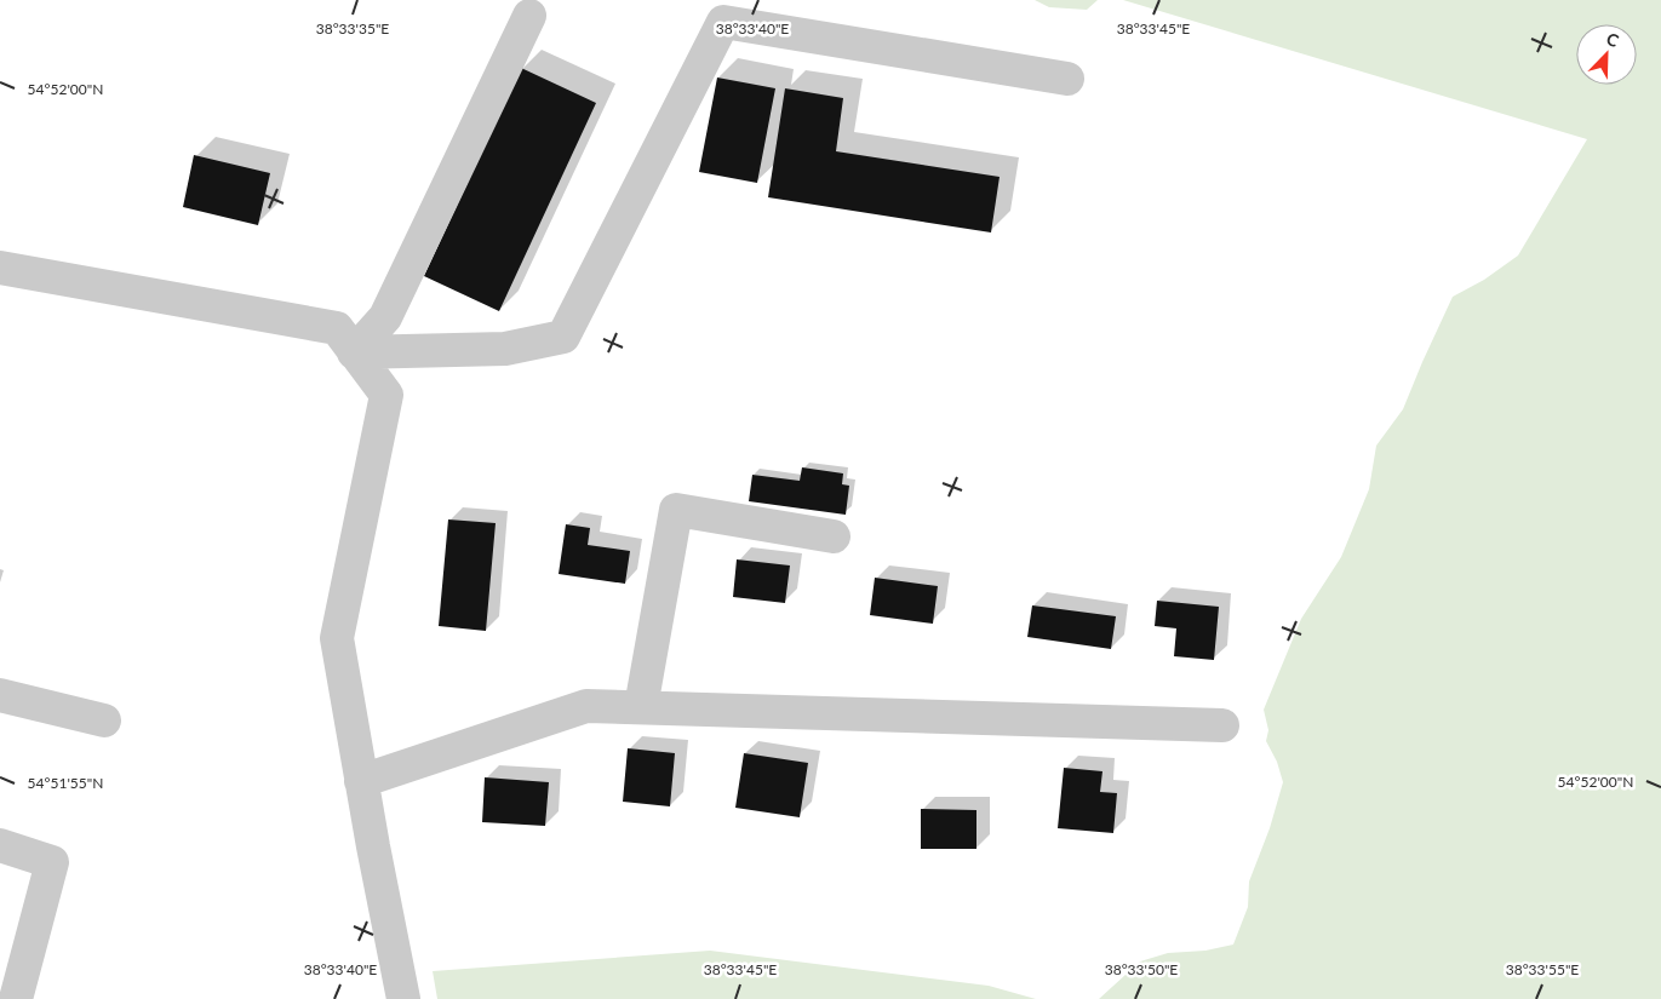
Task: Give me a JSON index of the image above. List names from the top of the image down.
{
  "north": "top right",
  "coordinates": [
    "38°33'35\"E",
    "38°33'40\"E",
    "38°33'45\"E",
    "54°52'00\"N",
    "54°51'55\"N",
    "38°33'50\"E",
    "38°33'55\"E"
  ]
}
